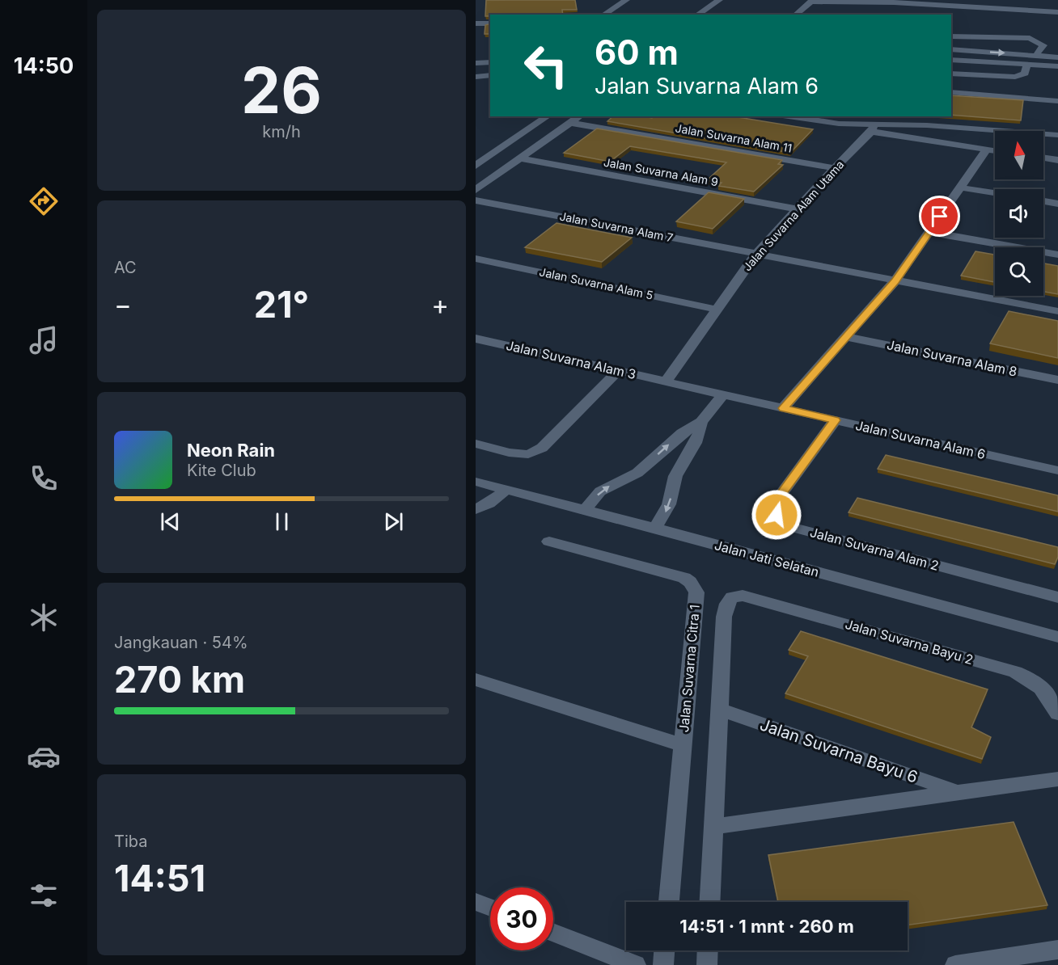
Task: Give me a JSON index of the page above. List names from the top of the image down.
{
  "streets": {
    "street": [
      "Jalan Suvarna Alam 11",
      "Jalan Suvarna Alam 9",
      "Jalan Suvarna Alam Utama",
      "Jalan Suvarna Alam 7",
      "Jalan Suvarna Alam 5",
      "Jalan Suvarna Alam 8",
      "Jalan Suvarna Alam 3",
      "Jalan Suvarna Alam 6",
      "Jalan Suvarna Alam 2",
      "Jalan Jati Selatan",
      "Jalan Suvarna Bayu 2",
      "Jalan Suvarna Citra 1",
      "Jalan Suvarna Bayu 6"
    ]
  },
  "crossings": [
    ["Jalan Suvarna Alam 11", "Jalan Suvarna Alam Utama"],
    ["Jalan Suvarna Alam 9", "Jalan Suvarna Alam Utama"],
    ["Jalan Suvarna Alam Utama", "Jalan Suvarna Alam 7"],
    ["Jalan Suvarna Alam Utama", "Jalan Suvarna Alam 5"],
    ["Jalan Suvarna Alam Utama", "Jalan Suvarna Alam 3"],
    ["Jalan Suvarna Alam 3", "Jalan Suvarna Alam 6"],
    ["Jalan Suvarna Alam 6", "Jalan Suvarna Alam 2"],
    ["Jalan Suvarna Bayu 2", "Jalan Suvarna Bayu 6"]
  ],
  "north": "top",
  "page": {
    "tabs": "14:50",
    "tile": [
      ["26", "km/h"],
      "AC",
      ["Jangkauan · 54%", "270 km"],
      ["Tiba", "14:51"]
    ],
    "turn": ["60 m", "Jalan Suvarna Alam 6"],
    "heat": ["−", "21°", "+"],
    "song": ["Neon Rain", "Kite Club"],
    "limit": "30",
    "trip": "14:51 · 1 mnt · 260 m"
  }
}
